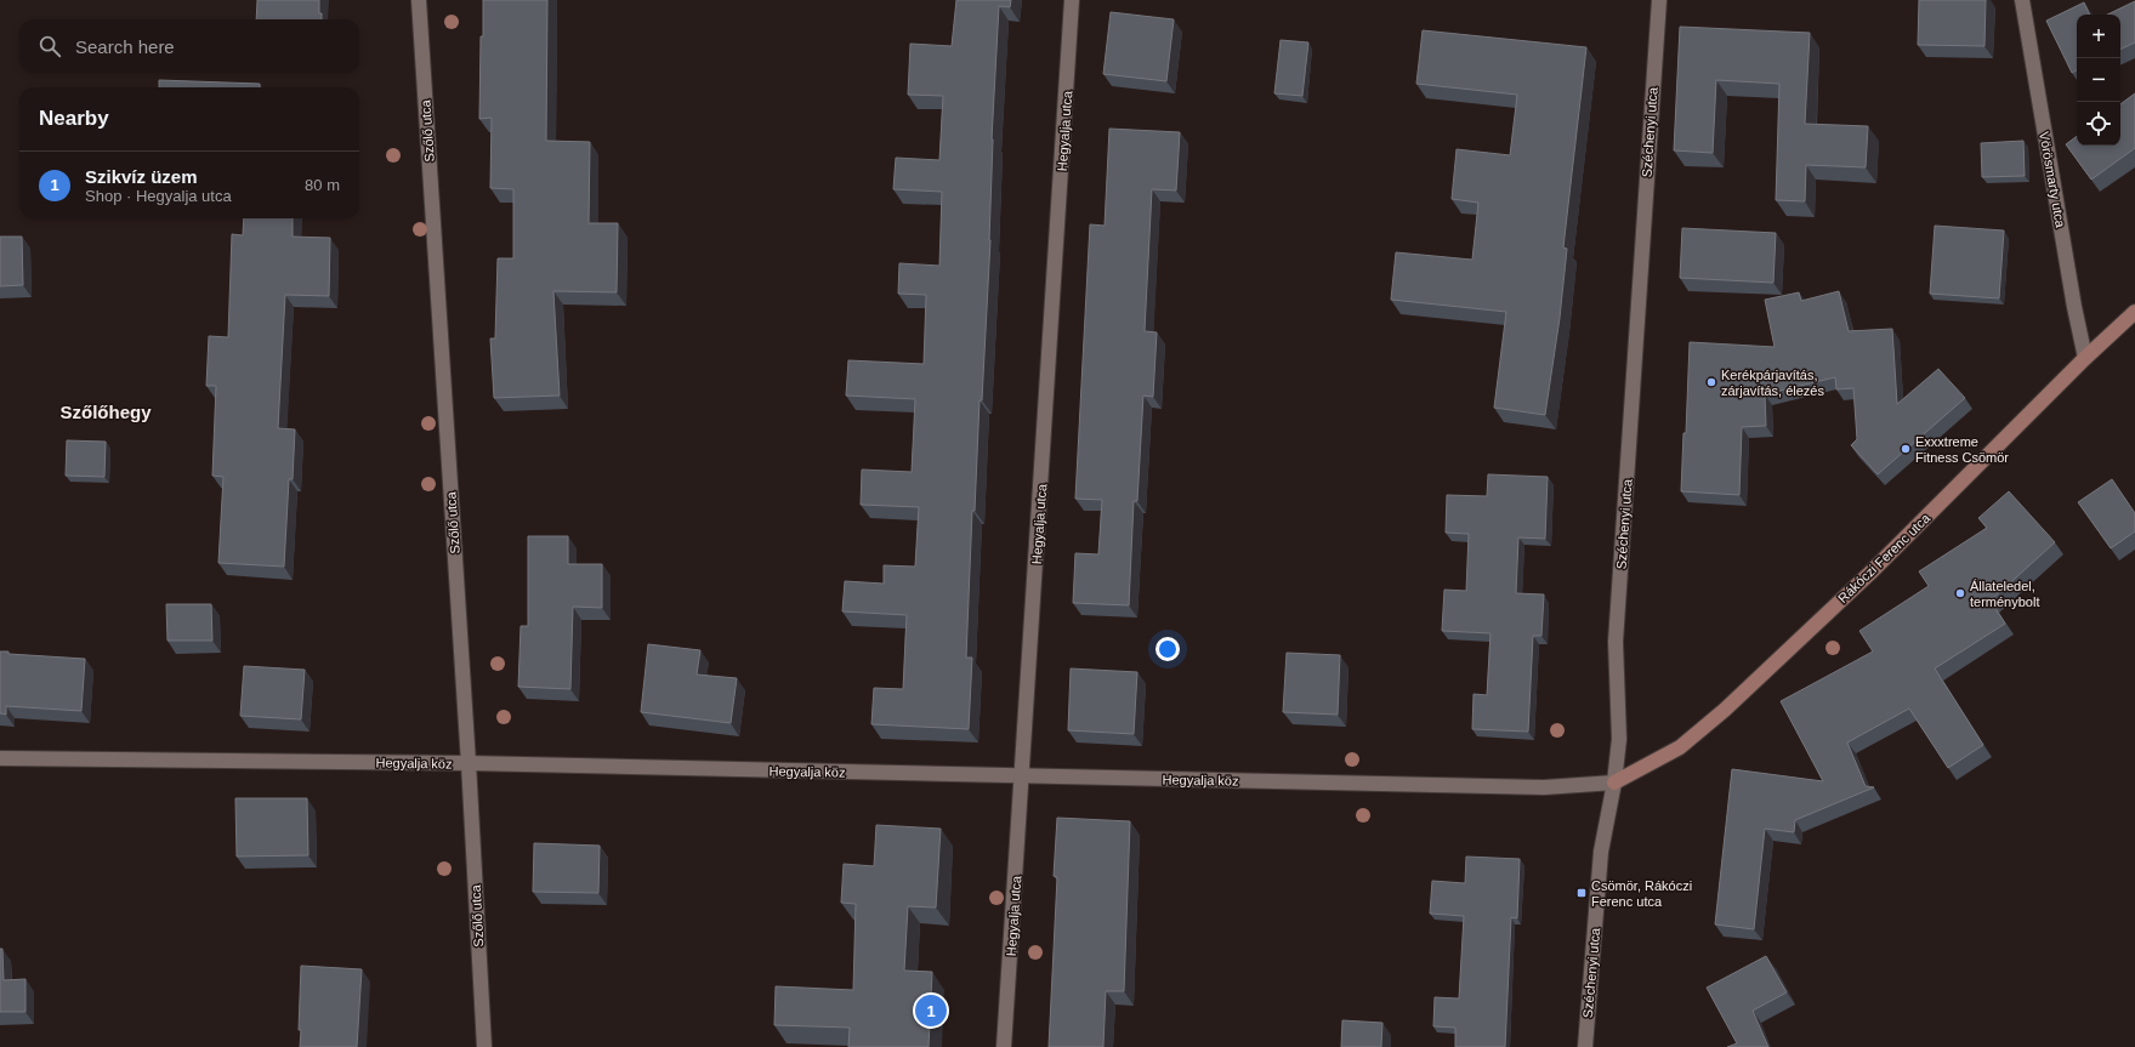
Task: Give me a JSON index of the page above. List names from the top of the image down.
{
  "streets": {
    "street": [
      "Szőlő utca",
      "Hegyalja utca",
      "Széchenyi utca",
      "Vörösmarty utca",
      "Rákóczi Ferenc utca",
      "Hegyalja köz"
    ]
  },
  "crossings": [
    ["Szőlő utca", "Hegyalja köz"],
    ["Hegyalja utca", "Hegyalja köz"],
    ["Széchenyi utca", "Rákóczi Ferenc utca"],
    ["Széchenyi utca", "Hegyalja köz"],
    ["Vörösmarty utca", "Rákóczi Ferenc utca"],
    ["Rákóczi Ferenc utca", "Hegyalja köz"]
  ],
  "districts": ["Szőlőhegy"],
  "places": {
    "other": ["Kerékpárjavítás, zárjavítás, élezés", "Exxxtreme Fitness Csömör", "Állateledel, terménybolt"],
    "transit": ["Csömör, Rákóczi Ferenc utca"]
  },
  "page": {
    "map_buttons": ["+", "−"],
    "search": "Search here",
    "heading": "Nearby",
    "list": [
      {
        "mark": "1",
        "name": "Szikvíz üzem",
        "note": "Shop · Hegyalja utca",
        "value": "80 m"
      }
    ],
    "pins": "1"
  }
}
